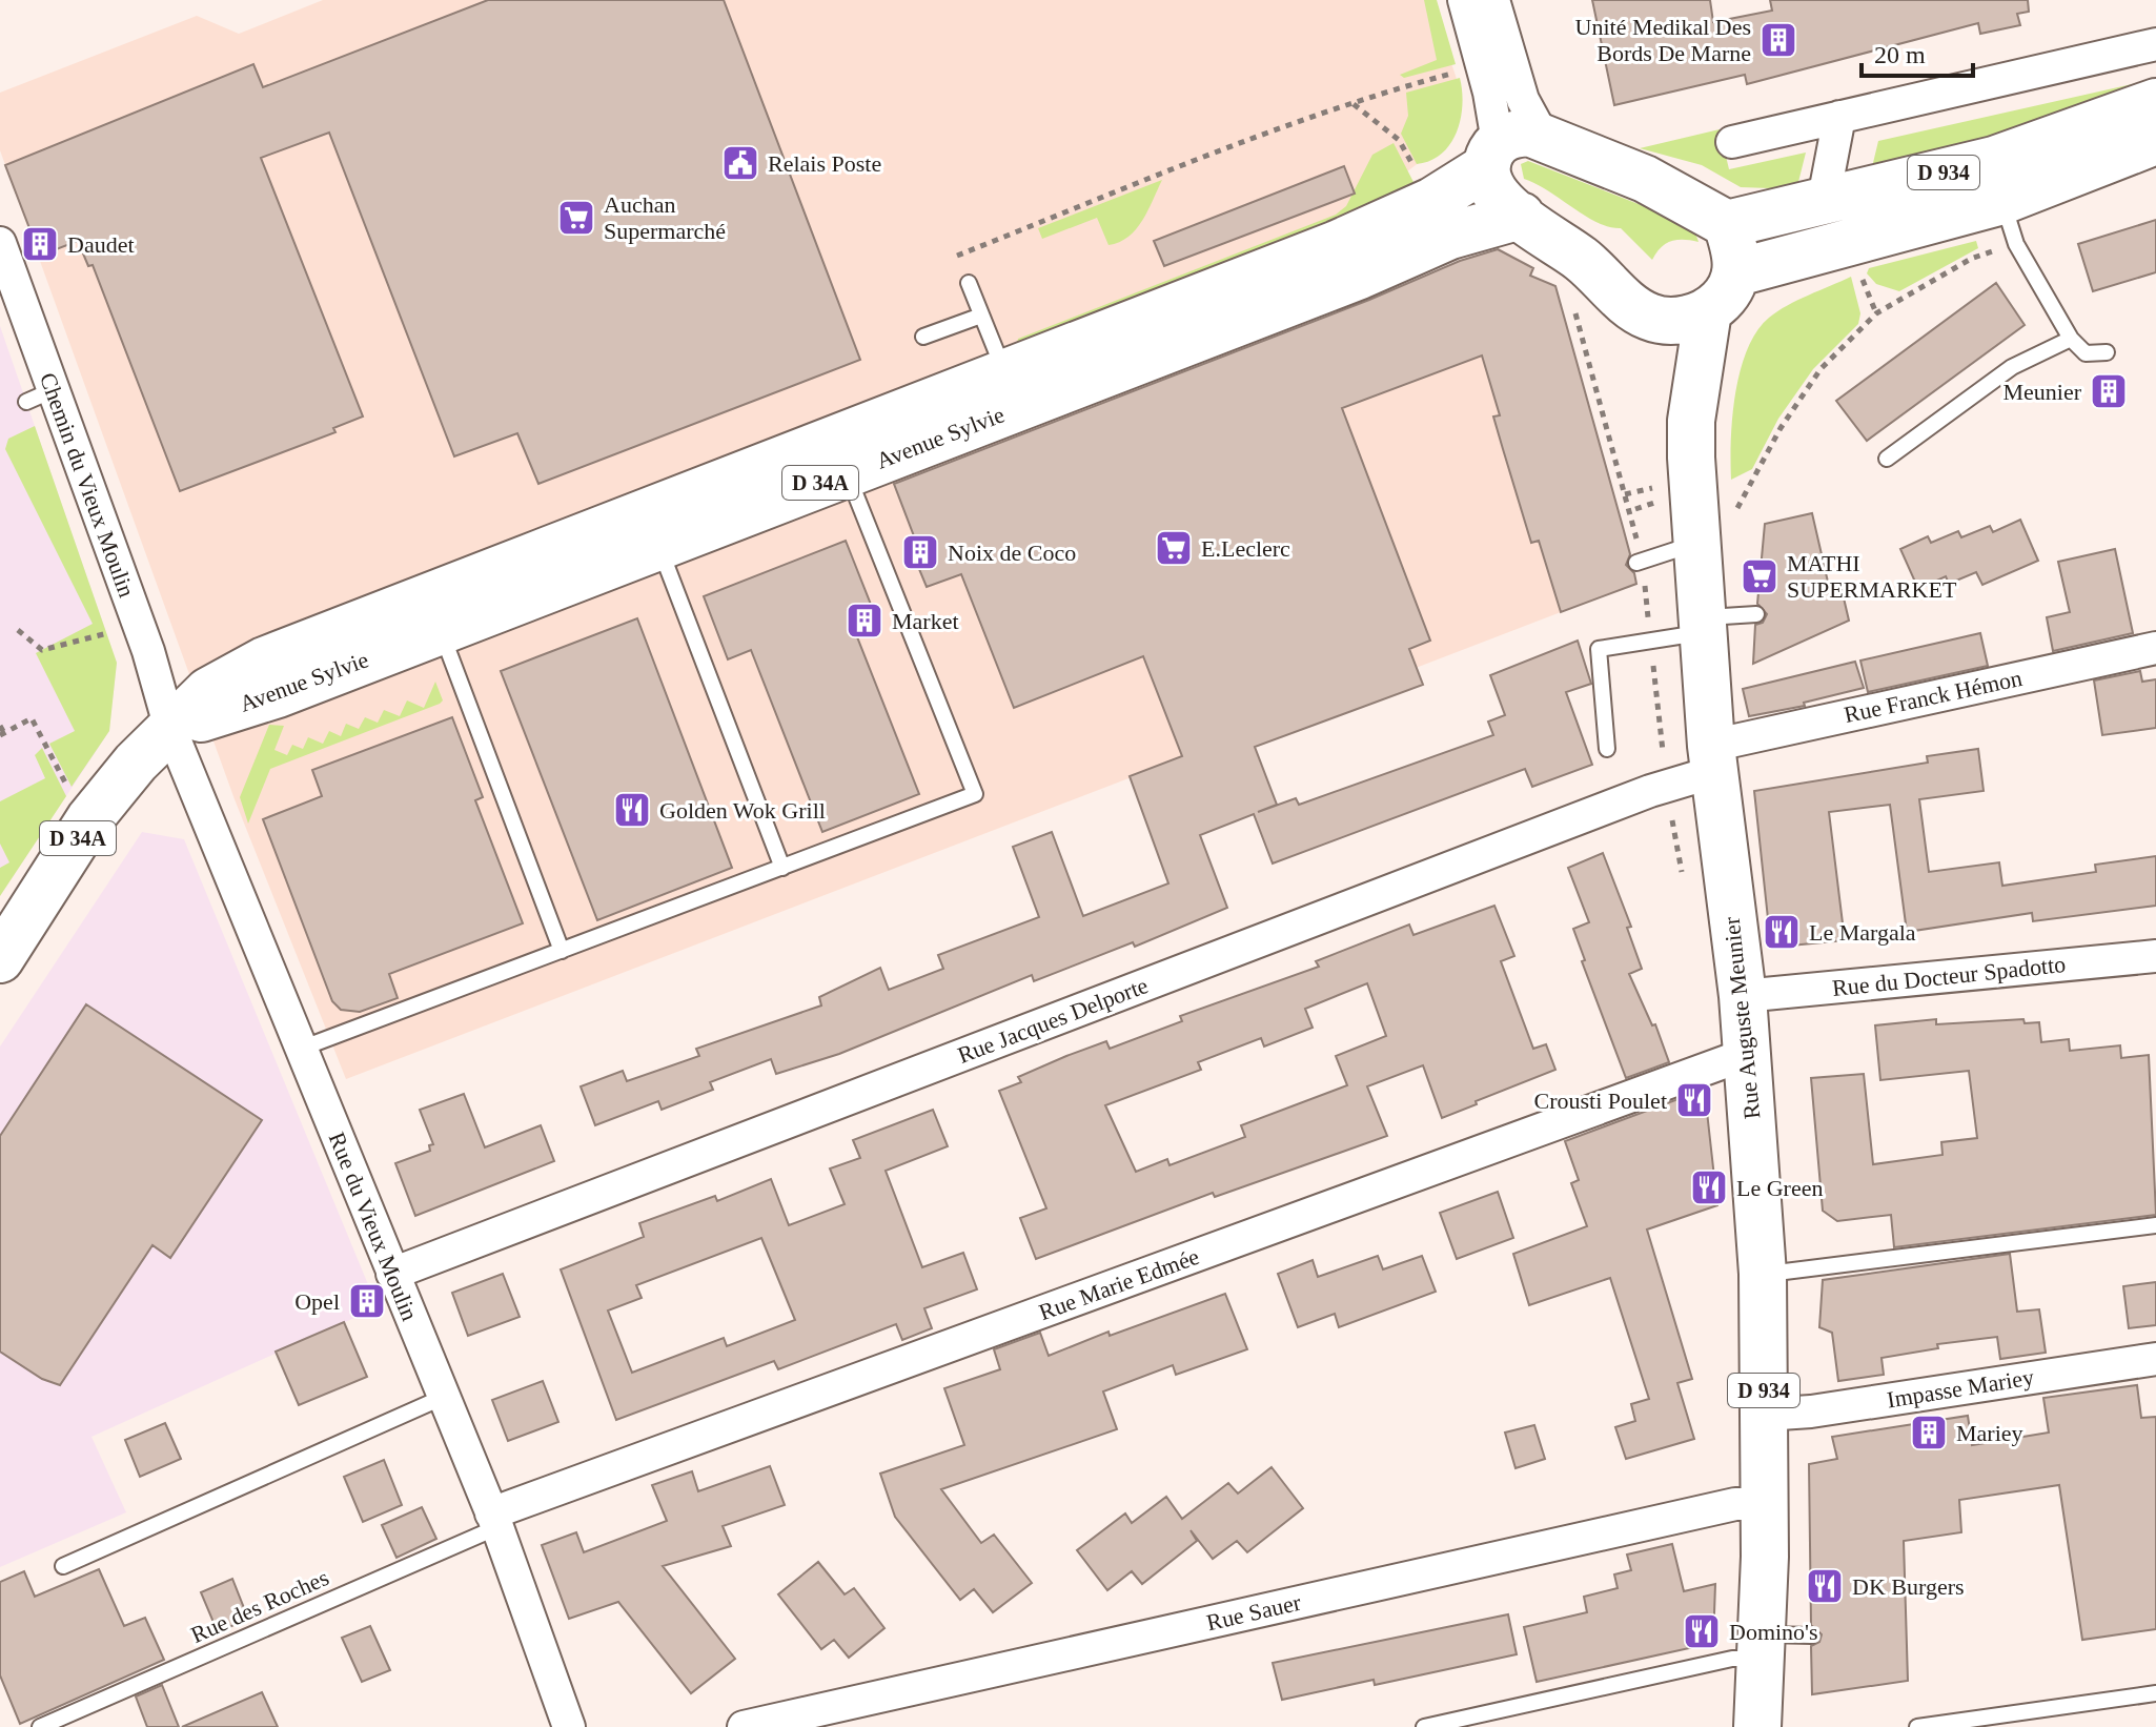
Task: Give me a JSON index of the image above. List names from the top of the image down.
{
  "streets": {
    "main road": [
      "D 934",
      "Avenue Sylvie",
      "D 34A",
      "Rue Auguste Meunier"
    ],
    "street": [
      "Chemin du Vieux Moulin",
      "Rue Franck Hémon",
      "Rue du Docteur Spadotto",
      "Rue Jacques Delporte",
      "Rue du Vieux Moulin",
      "Rue Marie Edmée",
      "Impasse Mariey",
      "Rue Sauer"
    ],
    "lane": ["Rue des Roches"]
  },
  "crossings": [
    ["Avenue Sylvie", "Chemin du Vieux Moulin"],
    ["Avenue Sylvie", "Rue du Vieux Moulin"],
    ["Chemin du Vieux Moulin", "Rue du Vieux Moulin"],
    ["Rue Franck Hémon", "Rue Auguste Meunier"],
    ["Rue Franck Hémon", "Rue Jacques Delporte"],
    ["Rue du Docteur Spadotto", "Rue Auguste Meunier"],
    ["Rue Auguste Meunier", "Rue Jacques Delporte"],
    ["Rue Auguste Meunier", "Rue Marie Edmée"],
    ["Rue Auguste Meunier", "Impasse Mariey"],
    ["Rue Auguste Meunier", "Rue Sauer"],
    ["Rue Jacques Delporte", "Rue du Vieux Moulin"],
    ["Rue du Vieux Moulin", "Rue Marie Edmée"],
    ["Rue du Vieux Moulin", "Rue des Roches"],
    ["Rue Marie Edmée", "Rue des Roches"]
  ],
  "places": {
    "building": [
      "Unité Medikal Des Bords De Marne",
      "Daudet",
      "Meunier",
      "Noix de Coco",
      "Market",
      "Opel",
      "Mariey"
    ],
    "public building": ["Relais Poste"],
    "supermarket": ["Auchan Supermarché", "E.Leclerc", "MATHI SUPERMARKET"],
    "restaurant": [
      "Golden Wok Grill",
      "Le Margala",
      "Crousti Poulet",
      "Le Green",
      "DK Burgers",
      "Domino's"
    ]
  },
  "scale_bar": "20 m"
}
